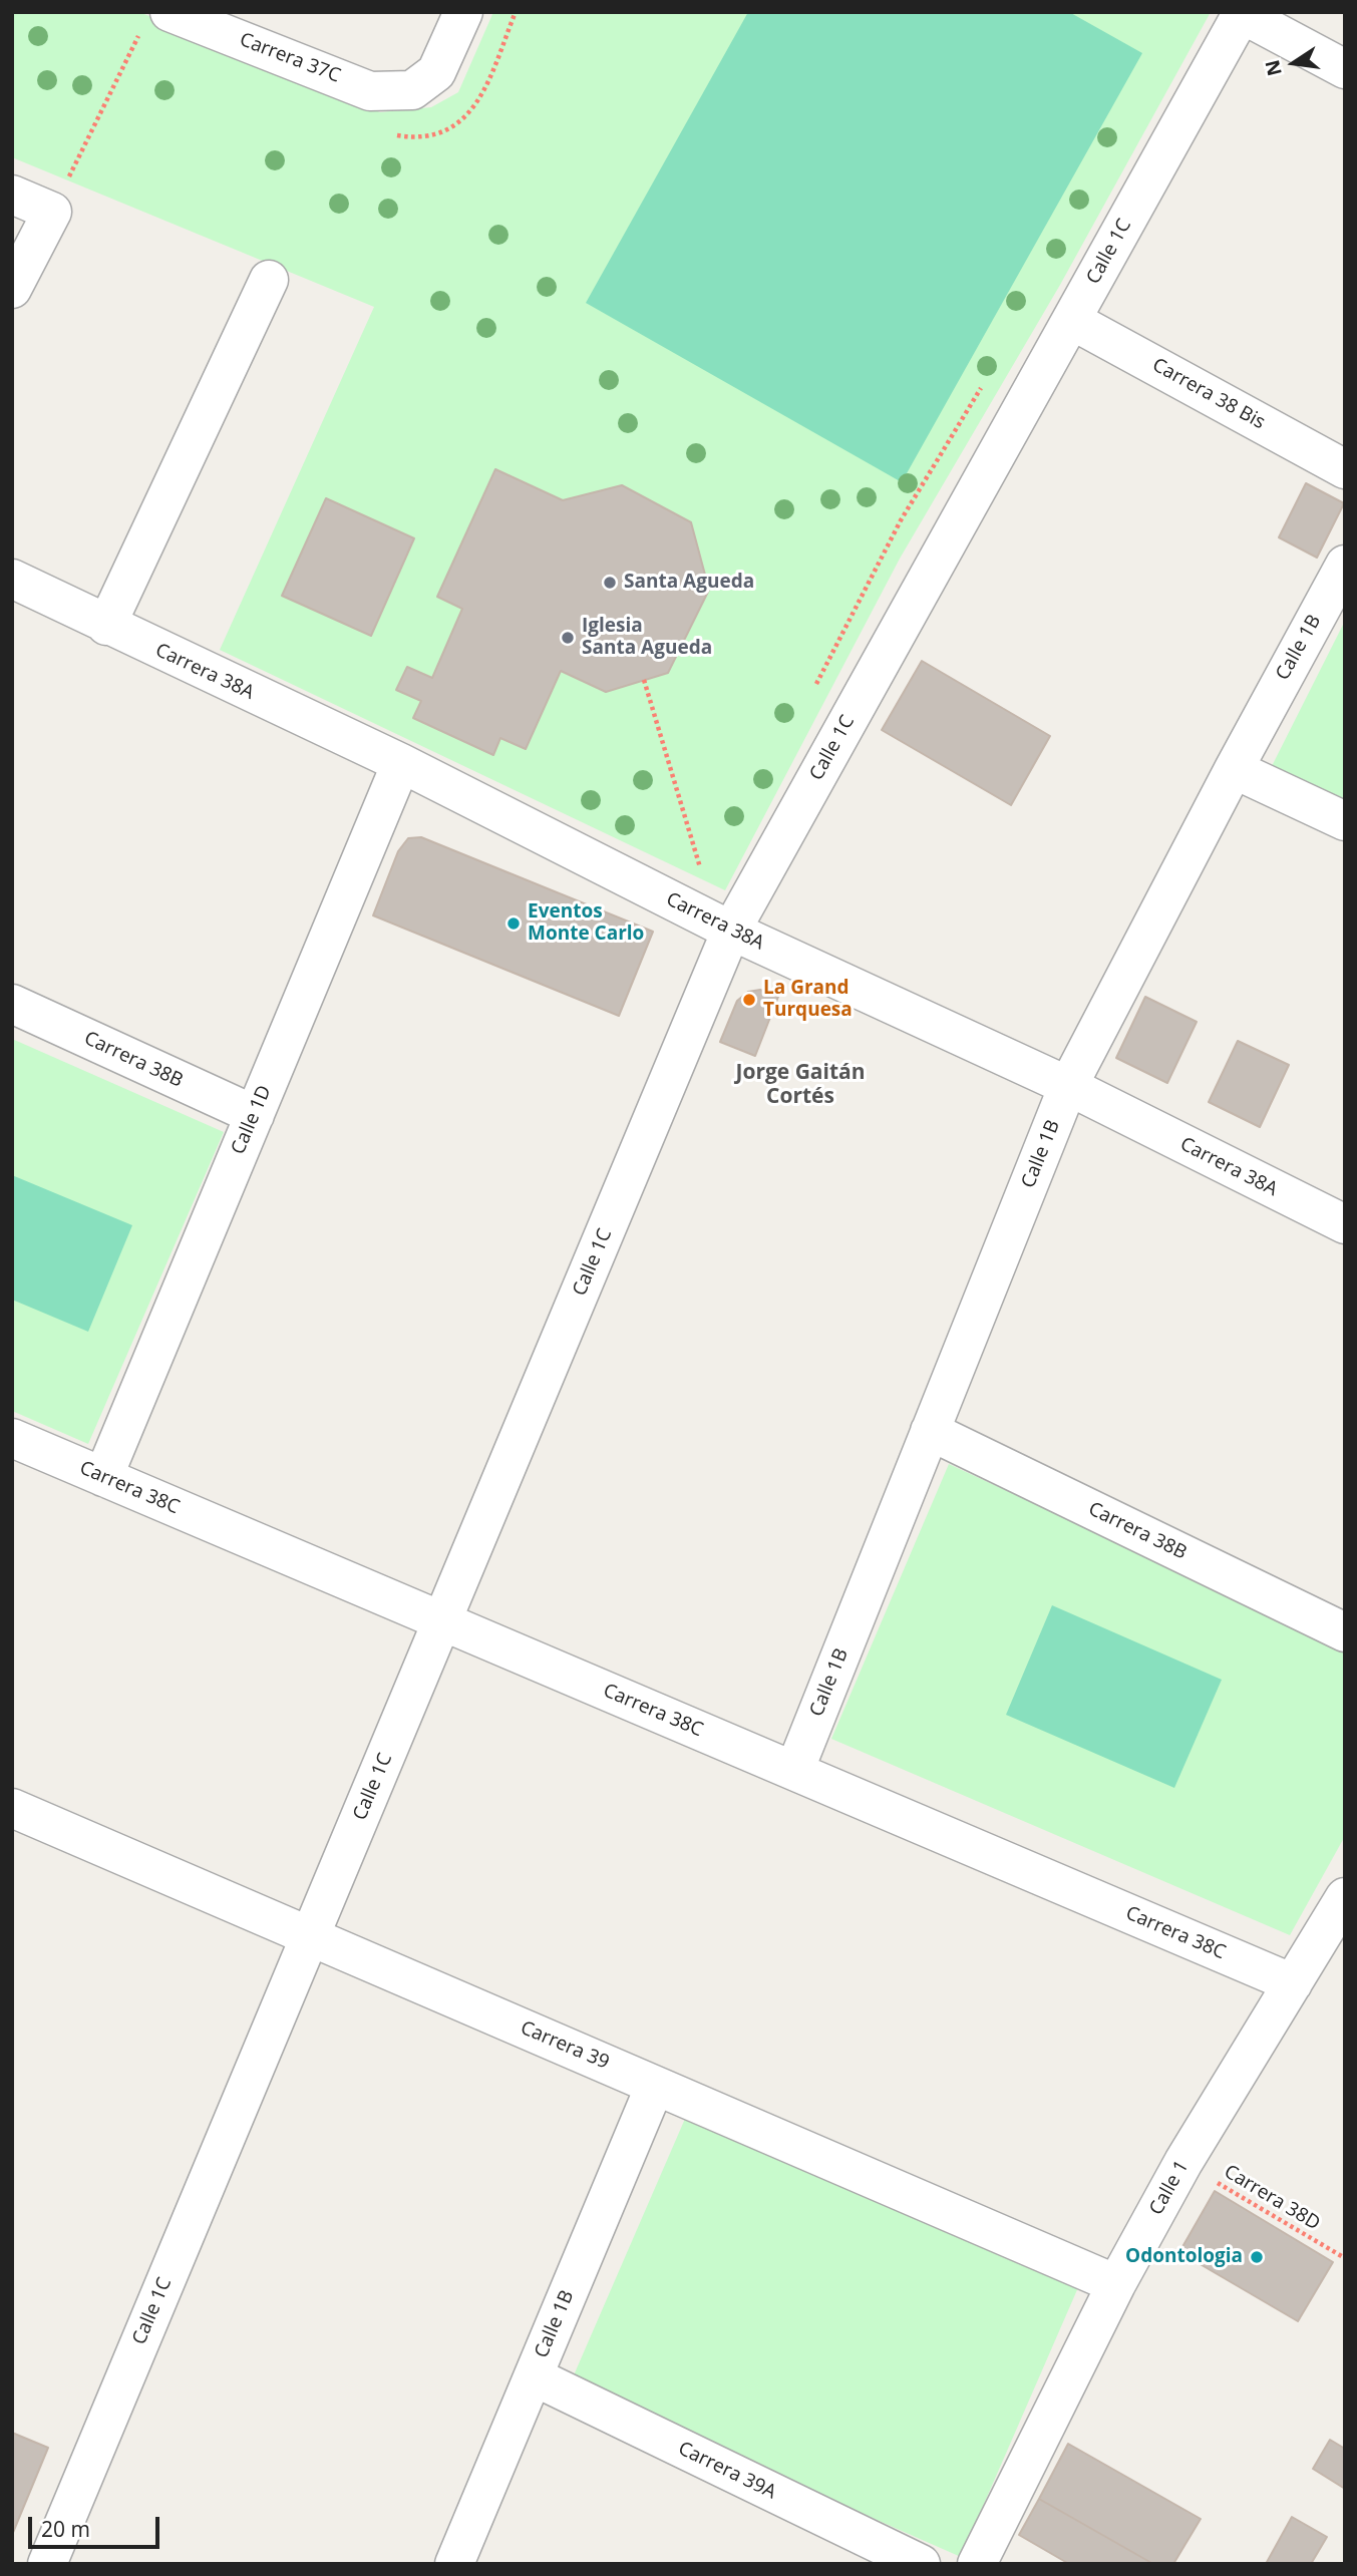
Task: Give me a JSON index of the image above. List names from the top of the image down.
{
  "streets": {
    "street": [
      "Carrera 37C",
      "Calle 1C",
      "Carrera 38 Bis",
      "Calle 1B",
      "Carrera 38A",
      "Carrera 38B",
      "Calle 1D",
      "Carrera 38C",
      "Carrera 39",
      "Calle 1",
      "Carrera 39A"
    ],
    "path": ["Carrera 38D"]
  },
  "crossings": [
    ["Calle 1C", "Carrera 38 Bis"],
    ["Calle 1C", "Carrera 38A"],
    ["Calle 1C", "Carrera 38C"],
    ["Calle 1C", "Carrera 39"],
    ["Calle 1B", "Carrera 38A"],
    ["Calle 1B", "Carrera 38B"],
    ["Calle 1B", "Carrera 38C"],
    ["Calle 1B", "Carrera 39"],
    ["Calle 1B", "Carrera 39A"],
    ["Carrera 38A", "Calle 1D"],
    ["Carrera 38B", "Calle 1D"],
    ["Calle 1D", "Carrera 38C"],
    ["Carrera 38C", "Calle 1"],
    ["Carrera 39", "Calle 1"],
    ["Calle 1", "Carrera 38D"]
  ],
  "districts": ["Jorge Gaitán Cortés"],
  "places": [
    "Santa Agueda",
    "Iglesia Santa Agueda",
    "Eventos Monte Carlo",
    "La Grand Turquesa",
    "Odontologia"
  ],
  "scale_bar": "20 m",
  "north": "left"
}
